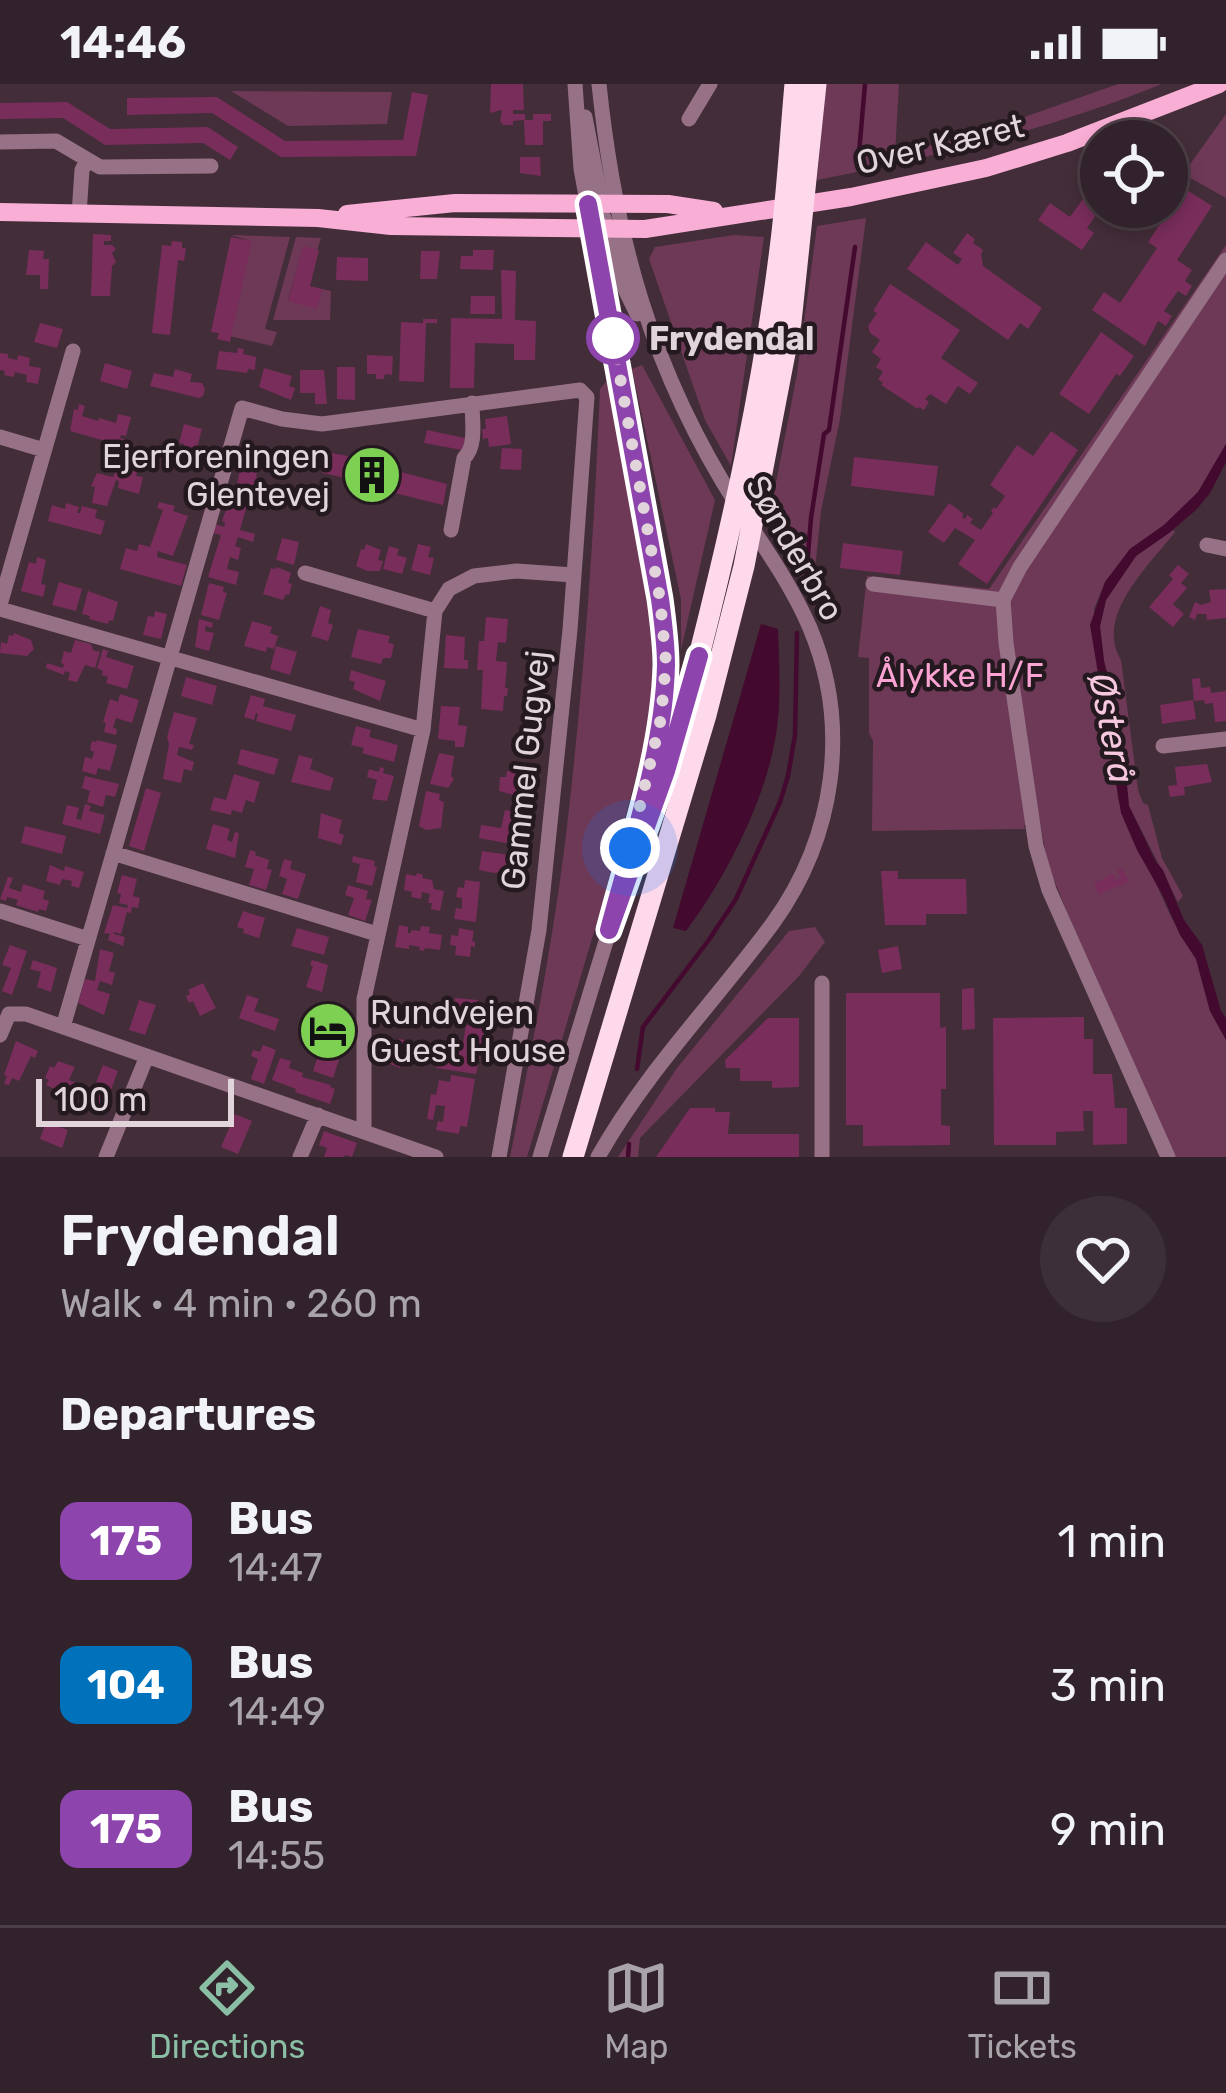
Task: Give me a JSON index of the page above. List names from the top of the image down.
{
  "streets": {
    "main road": ["Over Kæret"],
    "street": ["Sønderbro", "Gammel Gugvej"]
  },
  "crossings": [
    ["Over Kæret", "Sønderbro"]
  ],
  "water": ["Østerå"],
  "parks": ["Ålykke H/F"],
  "places": {
    "other": ["Frydendal"],
    "building": ["Ejerforeningen Glentevej"],
    "hotel": ["Rundvejen Guest House"]
  },
  "lines": ["bus line 175"],
  "scale_bar": "100 m",
  "page": {
    "status": "14:46",
    "scale": "100 m",
    "heading": [
      ["Frydendal", "Walk · 4 min · 260 m"],
      "Departures"
    ],
    "list": [
      {
        "mark": "175",
        "name": "Bus",
        "note": "14:47",
        "value": "1 min"
      },
      {
        "mark": "104",
        "name": "Bus",
        "note": "14:49",
        "value": "3 min"
      },
      {
        "mark": "175",
        "name": "Bus",
        "note": "14:55",
        "value": "9 min"
      }
    ],
    "tabs": ["Directions", "Map", "Tickets"]
  }
}
